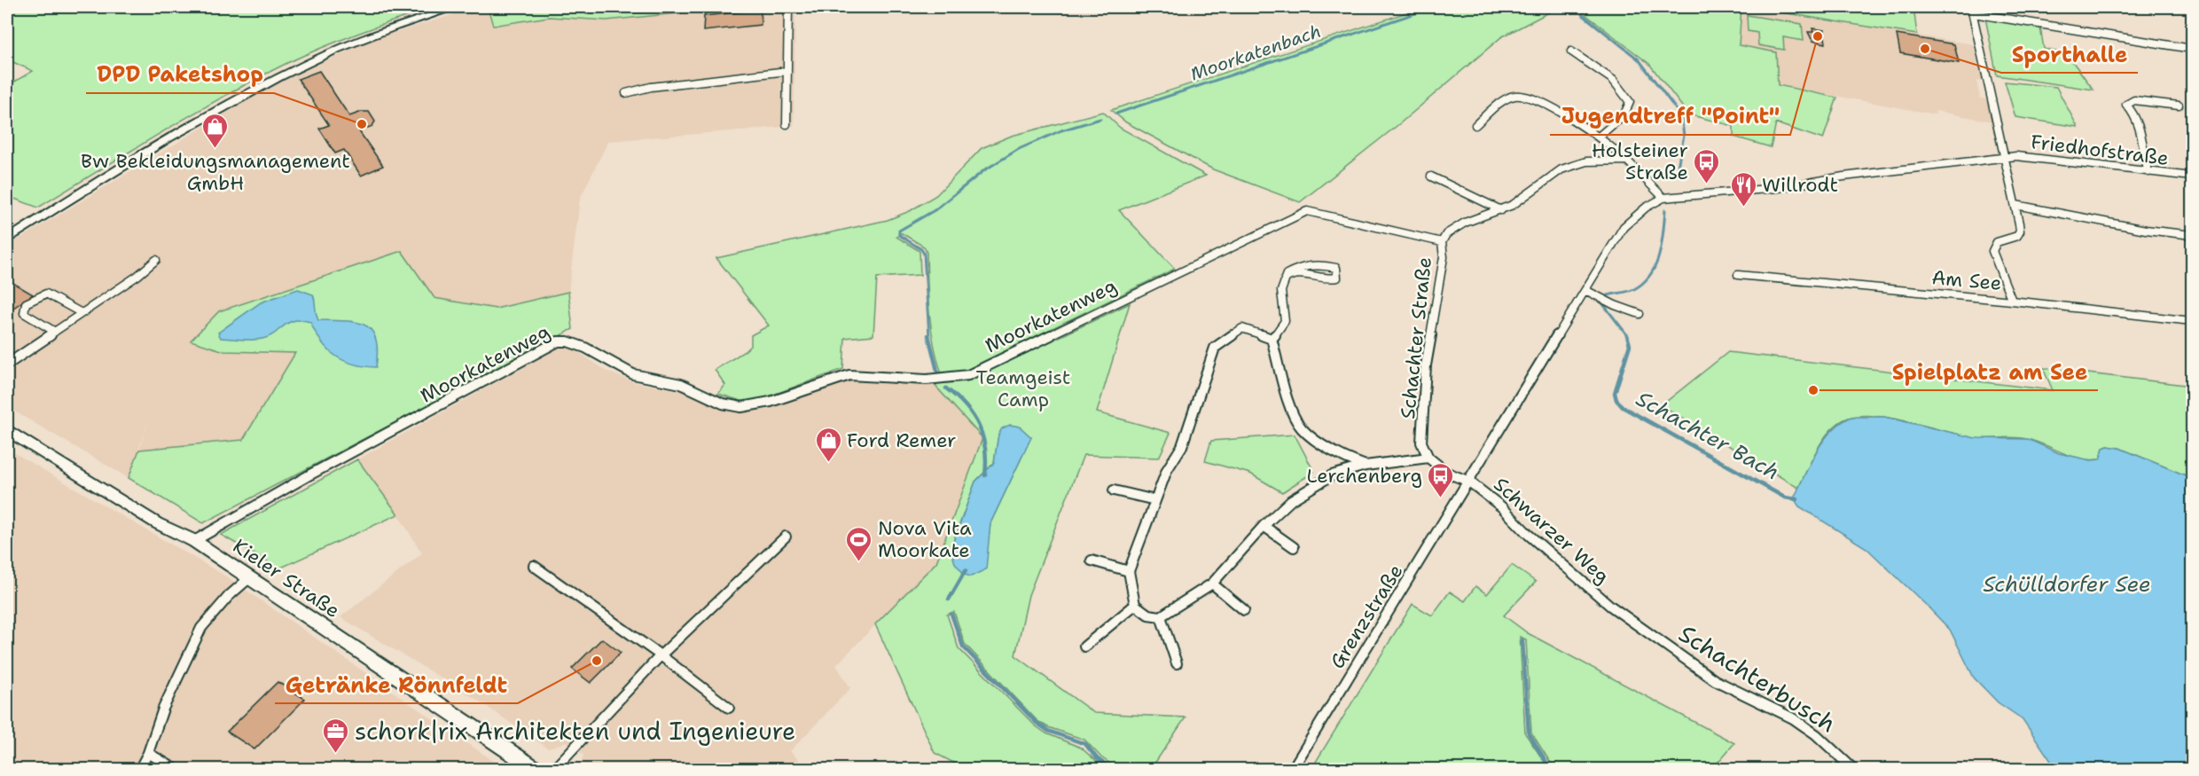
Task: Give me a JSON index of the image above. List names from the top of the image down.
{
  "streets": {
    "street": [
      "Friedhofstraße",
      "Am See",
      "Moorkatenweg",
      "Schachter Straße",
      "Schwarzer Weg",
      "Kieler Straße",
      "Grenzstraße",
      "Schachterbusch"
    ]
  },
  "crossings": [
    ["Moorkatenweg", "Schachter Straße"],
    ["Moorkatenweg", "Kieler Straße"],
    ["Schwarzer Weg", "Grenzstraße"],
    ["Schwarzer Weg", "Schachterbusch"]
  ],
  "water": ["Moorkatenbach", "Schachter Bach", "Schülldorfer See"],
  "parks": ["Teamgeist Camp"],
  "places": {
    "other": [
      "Jugendtreff \"Point\"",
      "Sporthalle",
      "DPD Paketshop",
      "Spielplatz am See",
      "Getränke Rönnfeldt"
    ],
    "shop": ["Bw Bekleidungsmanagement GmbH", "Ford Remer"],
    "bus stop": ["Holsteiner Straße", "Lerchenberg"],
    "restaurant": ["Willrodt"],
    "sports": ["Nova Vita Moorkate"],
    "office": ["schork|rix Architekten und Ingenieure"]
  }
}
